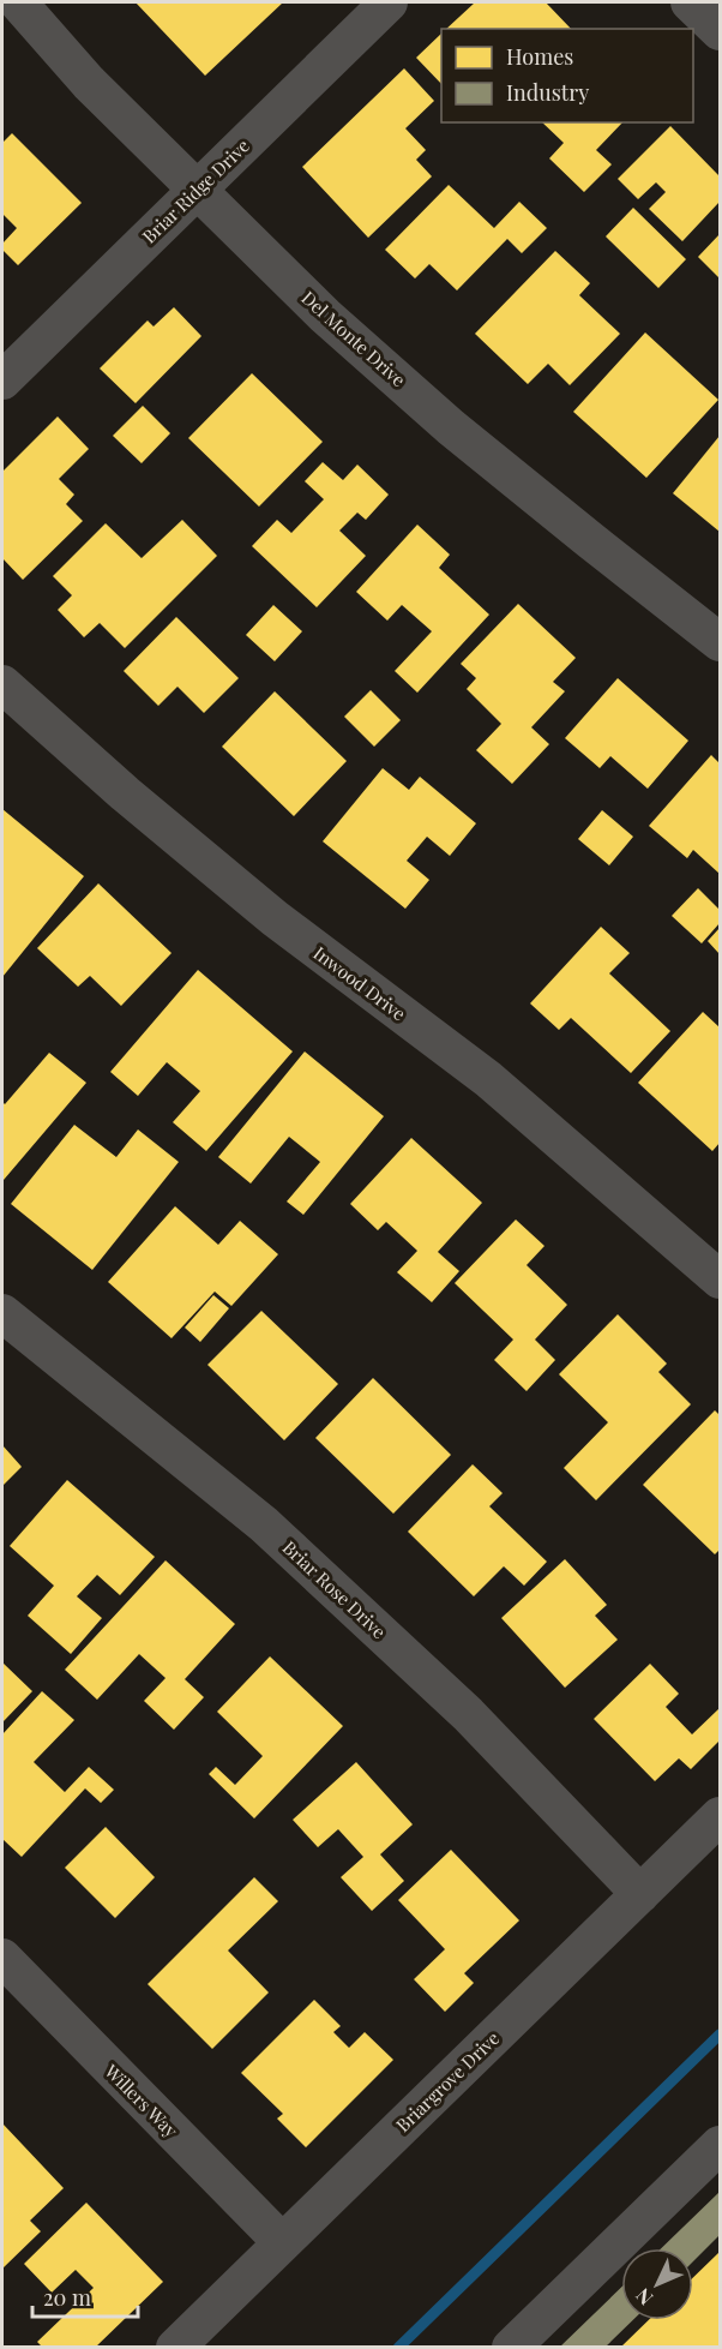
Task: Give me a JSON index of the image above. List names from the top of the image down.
{
  "streets": {
    "street": [
      "Briar Ridge Drive",
      "Del Monte Drive",
      "Inwood Drive",
      "Briar Rose Drive",
      "Briargrove Drive",
      "Willers Way"
    ]
  },
  "crossings": [
    ["Briar Ridge Drive", "Del Monte Drive"],
    ["Briar Rose Drive", "Briargrove Drive"],
    ["Briargrove Drive", "Willers Way"]
  ],
  "legend": ["Homes", "Industry"],
  "scale_bar": "20 m",
  "north": "bottom left"
}
